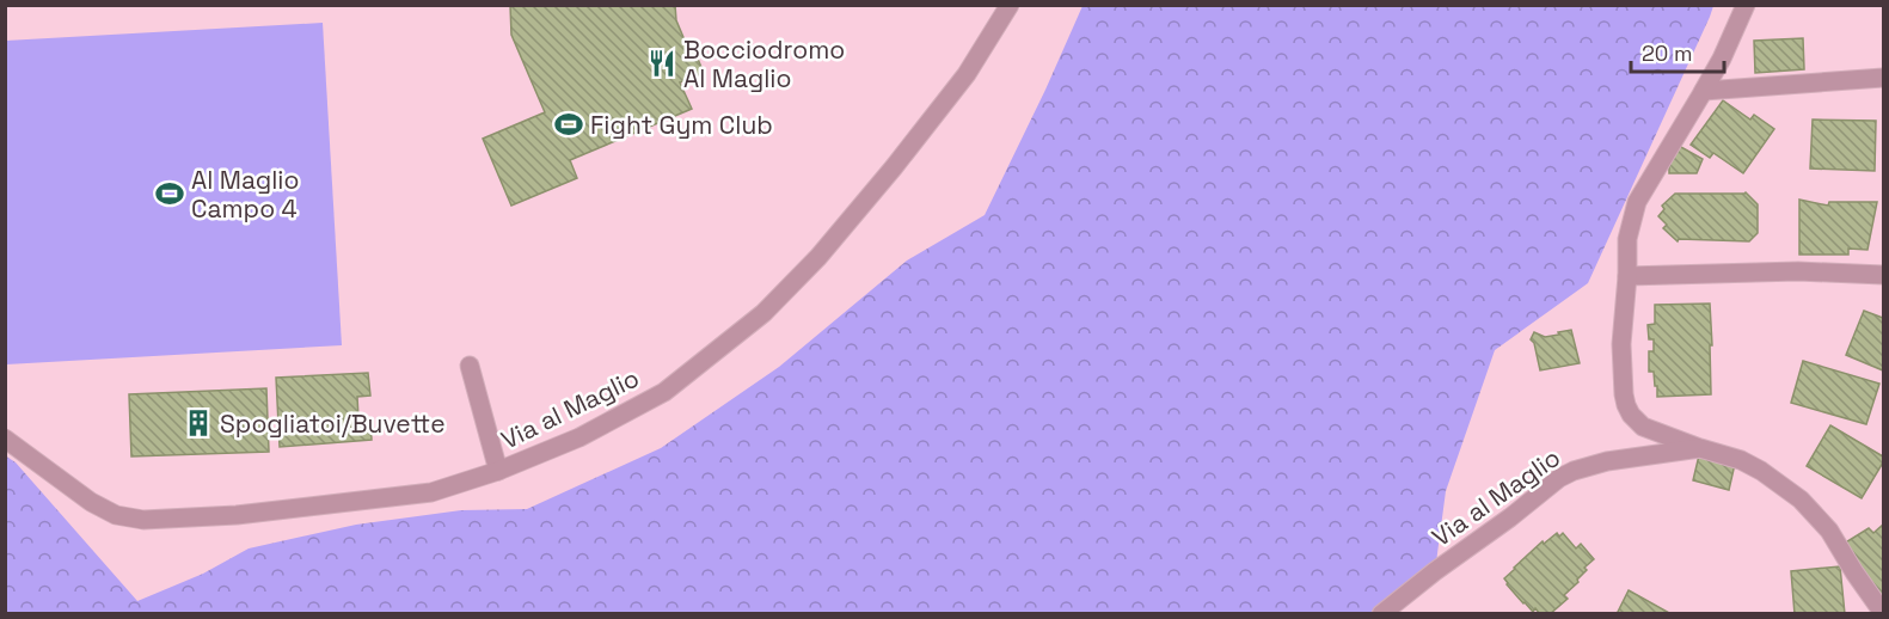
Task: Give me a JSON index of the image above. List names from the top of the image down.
{
  "streets": {
    "street": ["Via al Maglio"]
  },
  "places": {
    "restaurant": ["Bocciodromo Al Maglio"],
    "sports": ["Fight Gym Club", "Al Maglio Campo 4"],
    "building": ["Spogliatoi/Buvette"]
  },
  "scale_bar": "20 m"
}
